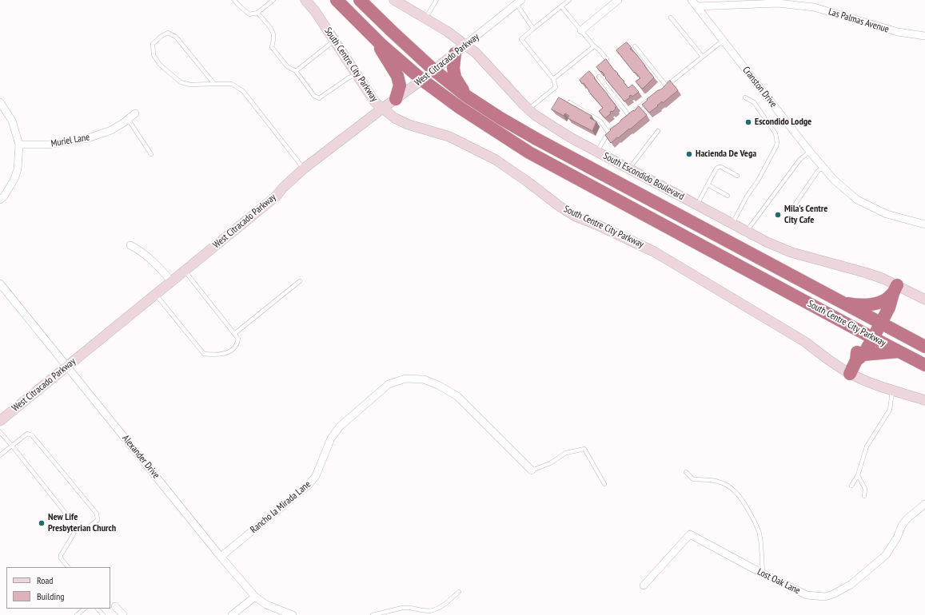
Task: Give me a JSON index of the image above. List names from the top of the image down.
{
  "streets": {
    "highway": ["South Centre City Parkway"],
    "street": [
      "Las Palmas Avenue",
      "West Citracado Parkway",
      "Cranston Drive",
      "Muriel Lane",
      "South Escondido Boulevard",
      "Alexander Drive",
      "Rancho la Mirada Lane",
      "Lost Oak Lane"
    ]
  },
  "crossings": [
    ["Las Palmas Avenue", "Cranston Drive"],
    ["West Citracado Parkway", "South Centre City Parkway"],
    ["West Citracado Parkway", "South Escondido Boulevard"],
    ["West Citracado Parkway", "Alexander Drive"],
    ["Alexander Drive", "Rancho la Mirada Lane"]
  ],
  "places": [
    "Escondido Lodge",
    "Hacienda De Vega",
    "Mila's Centre City Cafe",
    "New Life Presbyterian Church"
  ],
  "legend": ["Road", "Building"]
}
